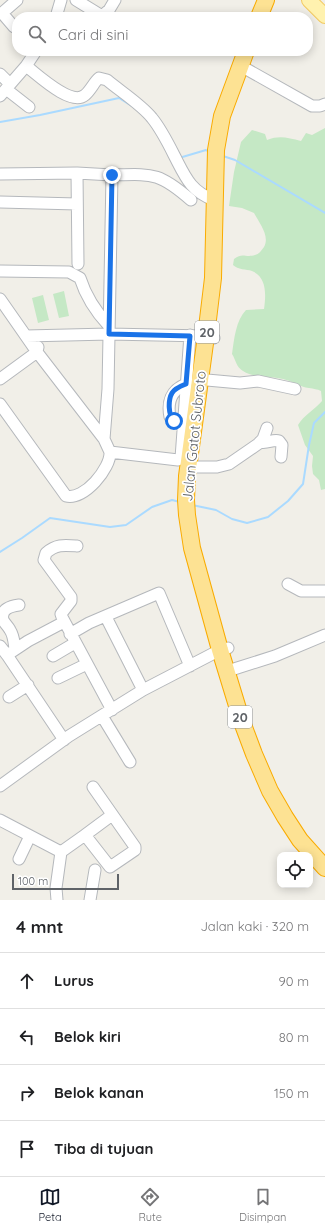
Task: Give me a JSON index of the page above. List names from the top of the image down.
{
  "streets": {
    "highway": ["20", "Jalan Gatot Subroto"]
  },
  "scale_bar": "100 m",
  "page": {
    "search": "Cari di sini",
    "scale": "100 m",
    "heading": ["4 mnt", "Jalan kaki · 320 m"],
    "list": [
      ["Lurus", "90 m"],
      ["Belok kiri", "80 m"],
      ["Belok kanan", "150 m"],
      "Tiba di tujuan"
    ],
    "nav": ["Peta", "Rute", "Disimpan"]
  }
}
